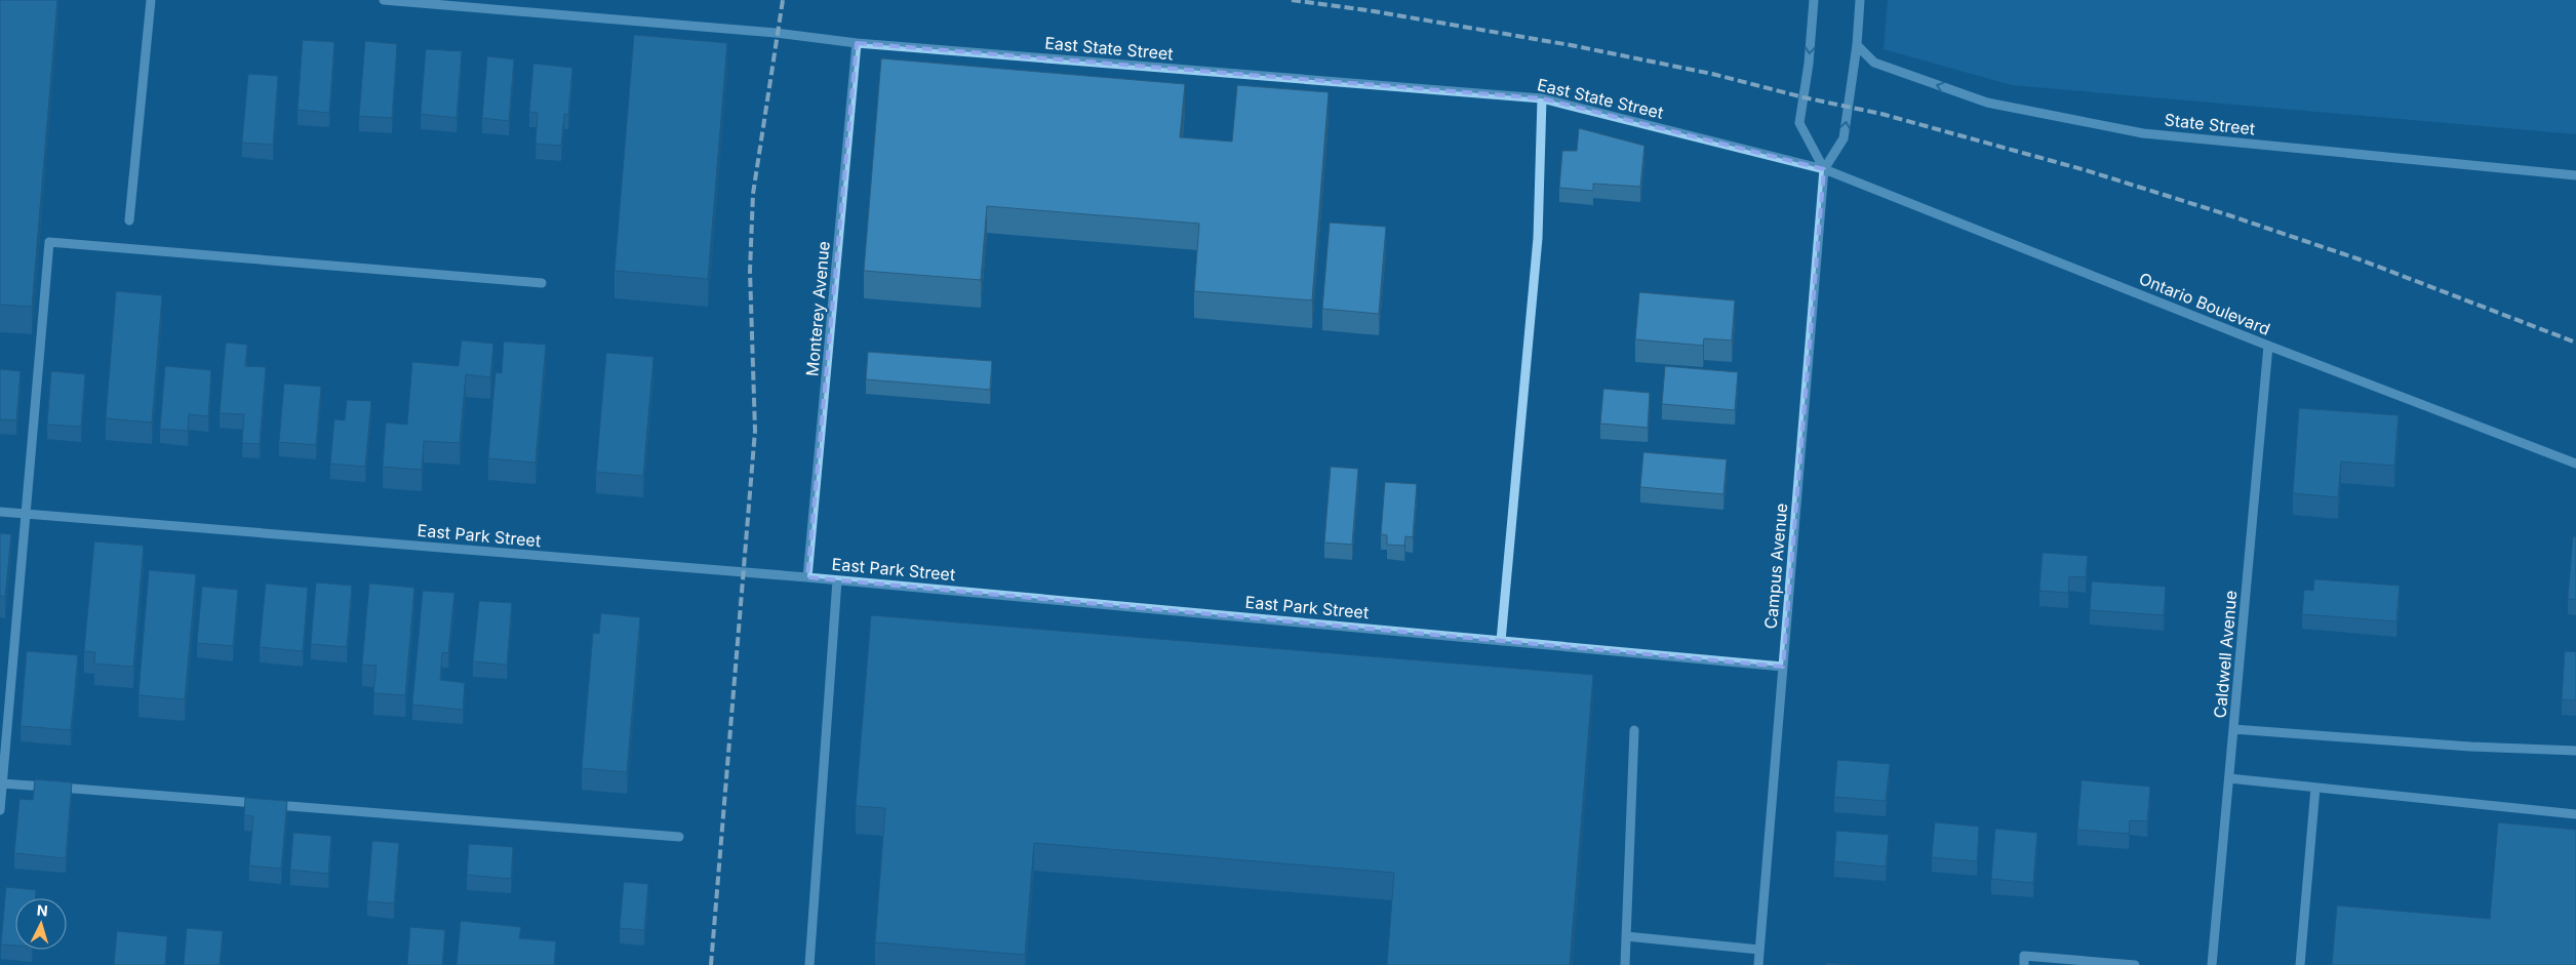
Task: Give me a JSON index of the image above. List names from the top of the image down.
{
  "streets": {
    "street": [
      "East State Street",
      "State Street",
      "Ontario Boulevard",
      "Monterey Avenue",
      "East Park Street",
      "Campus Avenue",
      "Caldwell Avenue"
    ]
  },
  "crossings": [
    ["East State Street", "Ontario Boulevard"],
    ["East State Street", "Monterey Avenue"],
    ["East State Street", "Campus Avenue"],
    ["State Street", "Campus Avenue"],
    ["Ontario Boulevard", "Campus Avenue"],
    ["Ontario Boulevard", "Caldwell Avenue"],
    ["Monterey Avenue", "East Park Street"],
    ["East Park Street", "Campus Avenue"]
  ],
  "one_way": ["State Street"],
  "north": "top"
}
